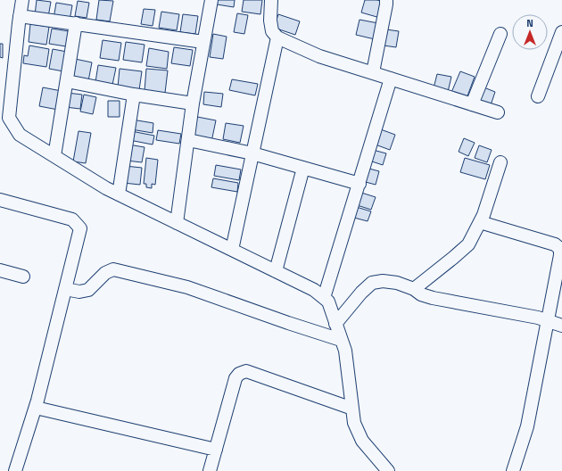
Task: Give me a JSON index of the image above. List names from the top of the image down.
{
  "north": "top"
}
